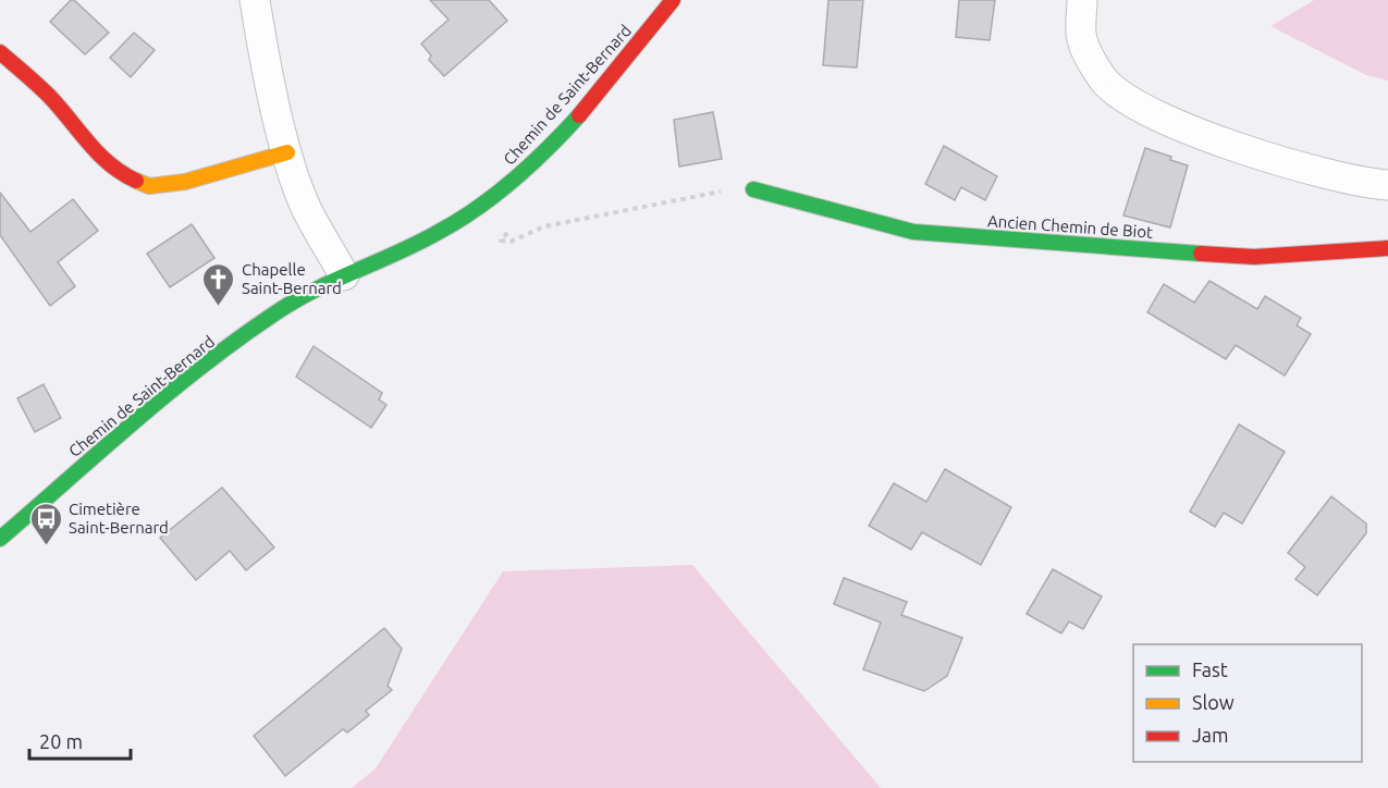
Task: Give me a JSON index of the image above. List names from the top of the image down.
{
  "streets": {
    "street": ["Chemin de Saint-Bernard", "Ancien Chemin de Biot"]
  },
  "places": {
    "church": ["Chapelle Saint-Bernard"],
    "bus stop": ["Cimetière Saint-Bernard"]
  },
  "legend": ["Fast", "Slow", "Jam"],
  "scale_bar": "20 m"
}
